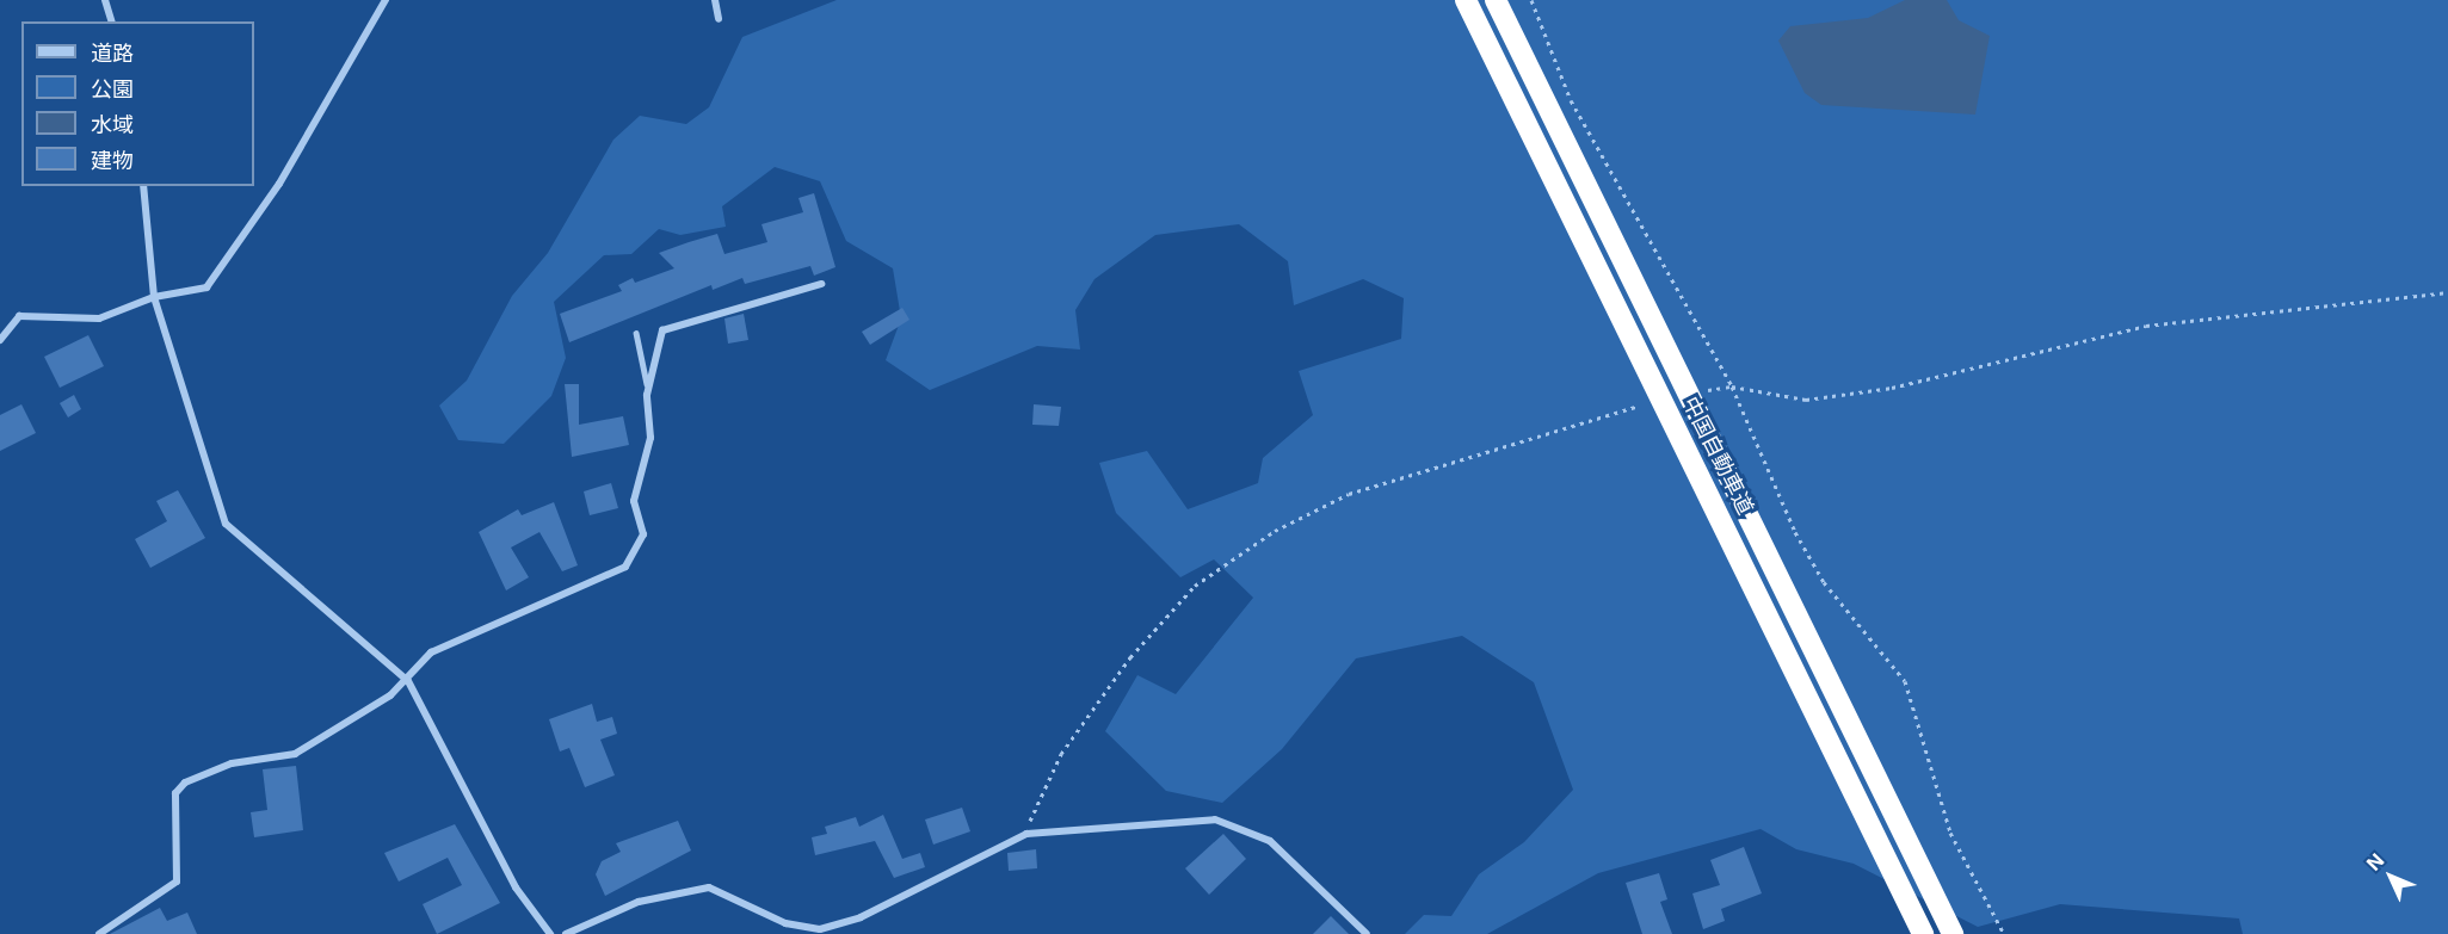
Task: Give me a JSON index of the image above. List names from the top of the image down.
{
  "streets": {
    "highway": ["中国自動車道"]
  },
  "legend": [
    "道路",
    "公園",
    "水域",
    "建物"
  ],
  "north": "top left"
}
